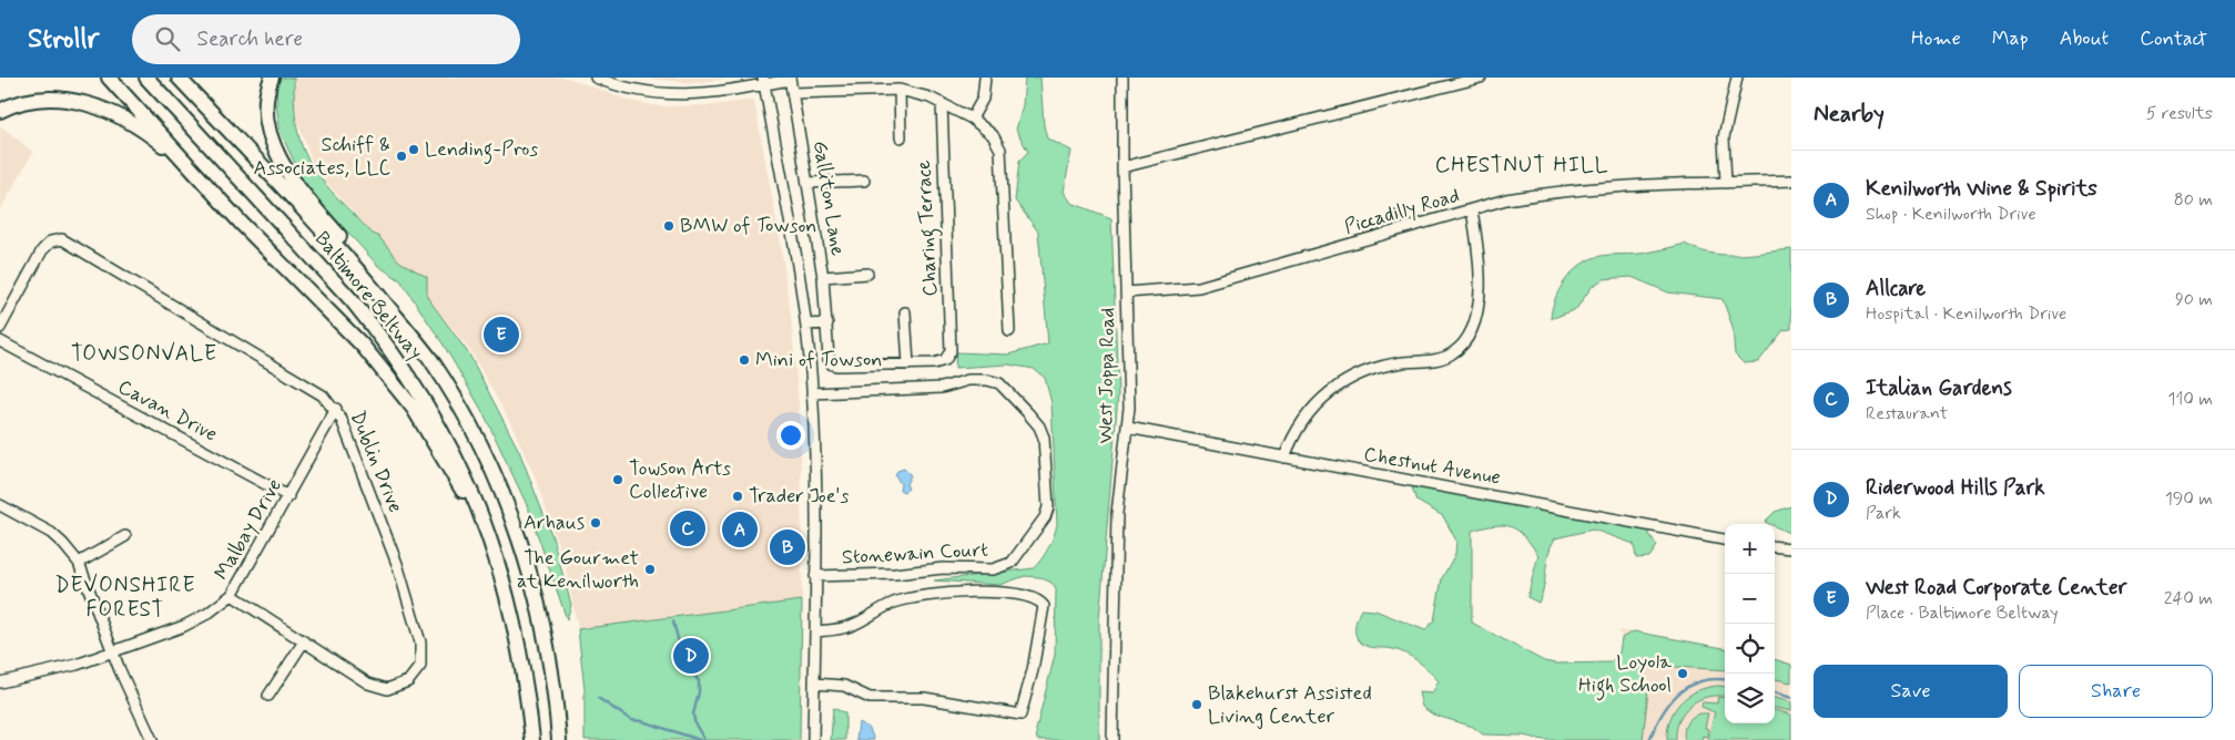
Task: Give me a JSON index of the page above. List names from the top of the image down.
{
  "streets": {
    "highway": ["Baltimore Beltway"],
    "street": [
      "Galliton Lane",
      "Piccadilly Road",
      "Charing Terrace",
      "West Joppa Road",
      "Cavan Drive",
      "Dublin Drive",
      "Chestnut Avenue",
      "Malbay Drive",
      "Stonewain Court"
    ]
  },
  "crossings": [
    ["Galliton Lane", "Charing Terrace"],
    ["Piccadilly Road", "West Joppa Road"],
    ["West Joppa Road", "Chestnut Avenue"],
    ["Cavan Drive", "Malbay Drive"],
    ["Dublin Drive", "Malbay Drive"]
  ],
  "districts": ["CHESTNUT HILL", "TOWSONVALE", "DEVONSHIRE FOREST"],
  "places": [
    "Lending-Pros",
    "Schiff & Associates, LLC",
    "BMW of Towson",
    "Mini of Towson",
    "Towson Arts Collective",
    "Trader Joe's",
    "Arhaus",
    "The Gourmet at Kenilworth",
    "Loyola High School",
    "Blakehurst Assisted Living Center"
  ],
  "page": {
    "header": "Strollr",
    "search": "Search here",
    "nav": [
      "Home",
      "Map",
      "About",
      "Contact"
    ],
    "heading": ["Nearby", "5 results"],
    "list": [
      {
        "mark": "A",
        "name": "Kenilworth Wine & Spirits",
        "note": "Shop · Kenilworth Drive",
        "value": "80 m"
      },
      {
        "mark": "B",
        "name": "Allcare",
        "note": "Hospital · Kenilworth Drive",
        "value": "90 m"
      },
      {
        "mark": "C",
        "name": "Italian Gardens",
        "note": "Restaurant",
        "value": "110 m"
      },
      {
        "mark": "D",
        "name": "Riderwood Hills Park",
        "note": "Park",
        "value": "190 m"
      },
      {
        "mark": "E",
        "name": "West Road Corporate Center",
        "note": "Place · Baltimore Beltway",
        "value": "240 m"
      }
    ],
    "pins": [
      "E",
      "C",
      "A",
      "B",
      "D"
    ],
    "map_buttons": ["+", "−"],
    "buttons": ["Save", "Share"]
  }
}
